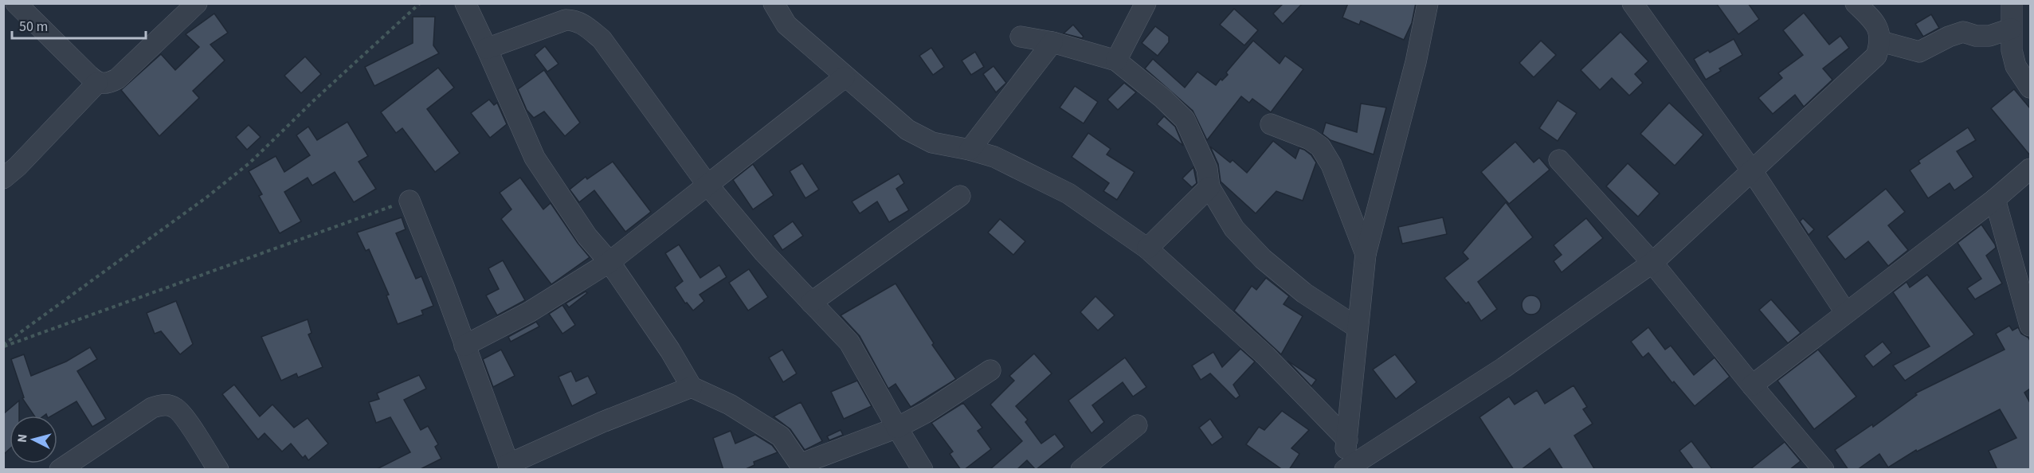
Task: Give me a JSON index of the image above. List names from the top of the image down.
{
  "scale_bar": "50 m",
  "north": "left"
}
